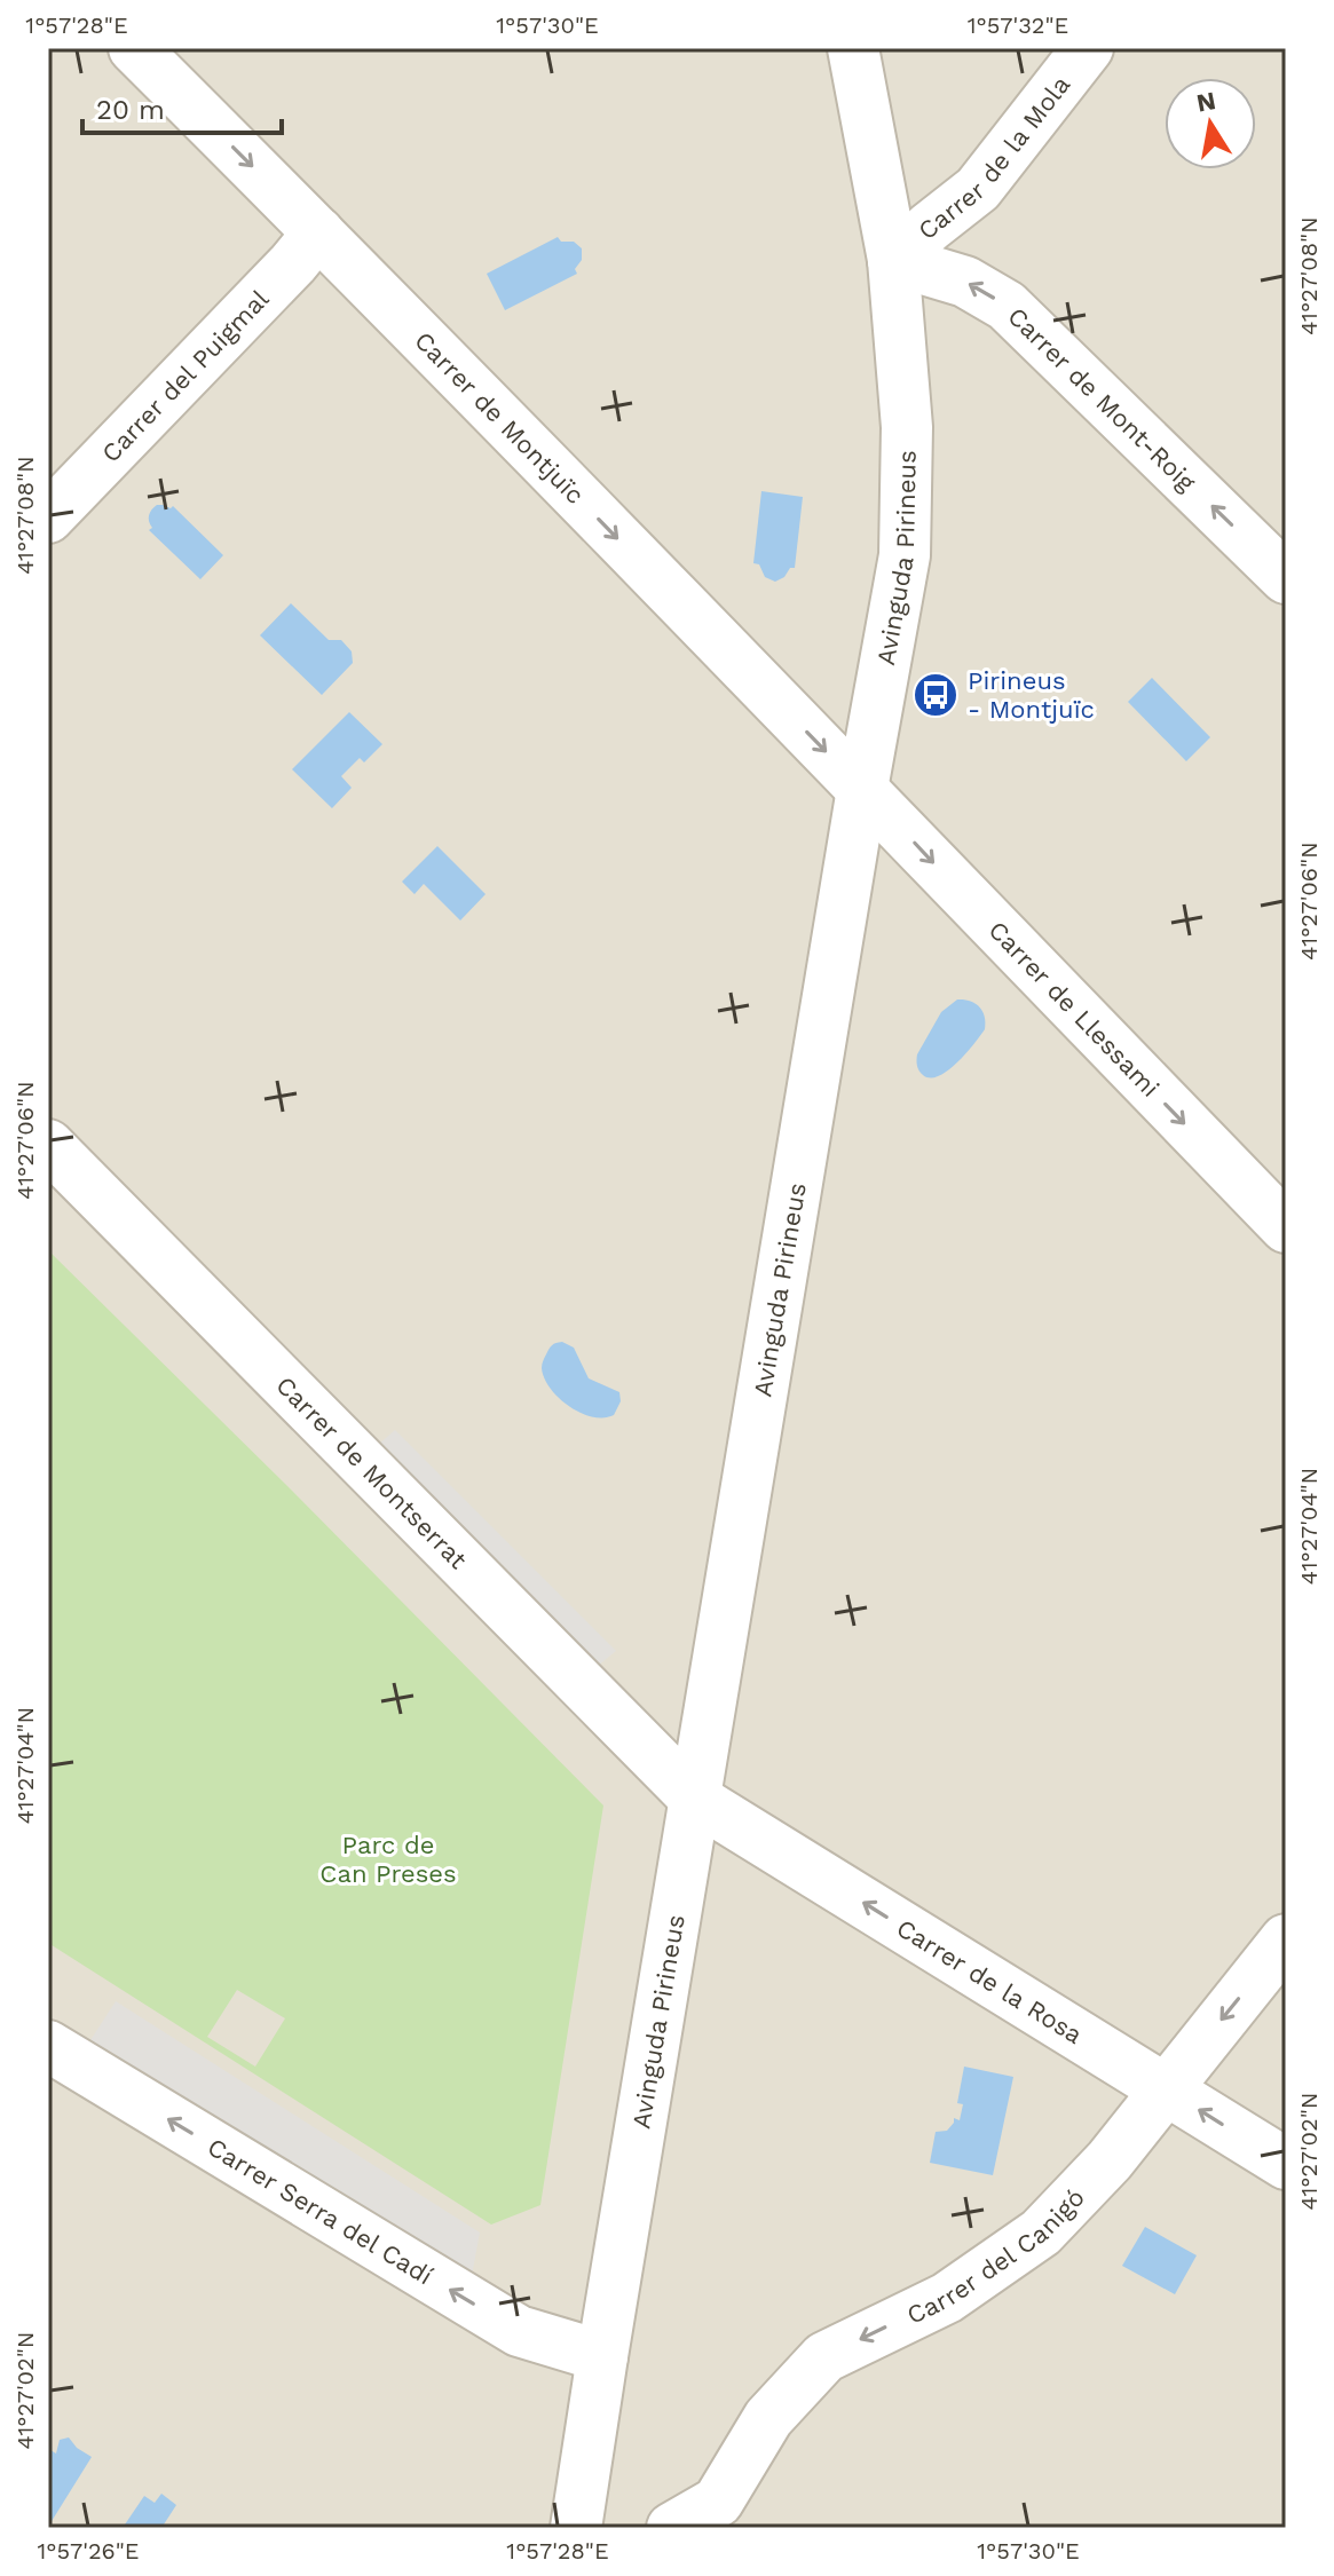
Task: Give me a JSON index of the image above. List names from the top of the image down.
{
  "streets": {
    "street": [
      "Carrer de la Mola",
      "Carrer del Puigmal",
      "Carrer de Mont-Roig",
      "Carrer de Montjuïc",
      "Avinguda Pirineus",
      "Carrer de Llessami",
      "Carrer de Montserrat",
      "Carrer de la Rosa",
      "Carrer Serra del Cadí",
      "Carrer del Canigó"
    ]
  },
  "crossings": [
    ["Carrer de la Mola", "Carrer de Mont-Roig"],
    ["Carrer de la Mola", "Avinguda Pirineus"],
    ["Carrer del Puigmal", "Carrer de Montjuïc"],
    ["Carrer de Mont-Roig", "Avinguda Pirineus"],
    ["Carrer de Montjuïc", "Avinguda Pirineus"],
    ["Carrer de Montjuïc", "Carrer de Llessami"],
    ["Avinguda Pirineus", "Carrer de Llessami"],
    ["Avinguda Pirineus", "Carrer de Montserrat"],
    ["Avinguda Pirineus", "Carrer de la Rosa"],
    ["Avinguda Pirineus", "Carrer Serra del Cadí"],
    ["Carrer de Montserrat", "Carrer de la Rosa"],
    ["Carrer de la Rosa", "Carrer del Canigó"]
  ],
  "one_way": [
    "Carrer de Mont-Roig",
    "Carrer de Montjuïc",
    "Carrer de Llessami",
    "Carrer de la Rosa",
    "Carrer Serra del Cadí",
    "Carrer del Canigó"
  ],
  "parks": ["Parc de Can Preses"],
  "places": {
    "bus stop": ["Pirineus - Montjuïc"]
  },
  "scale_bar": "20 m",
  "north": "top",
  "coordinates": [
    "1°57'28\"E",
    "1°57'30\"E",
    "1°57'32\"E",
    "41°27'08\"N",
    "41°27'06\"N",
    "41°27'04\"N",
    "41°27'02\"N",
    "1°57'26\"E"
  ]
}
